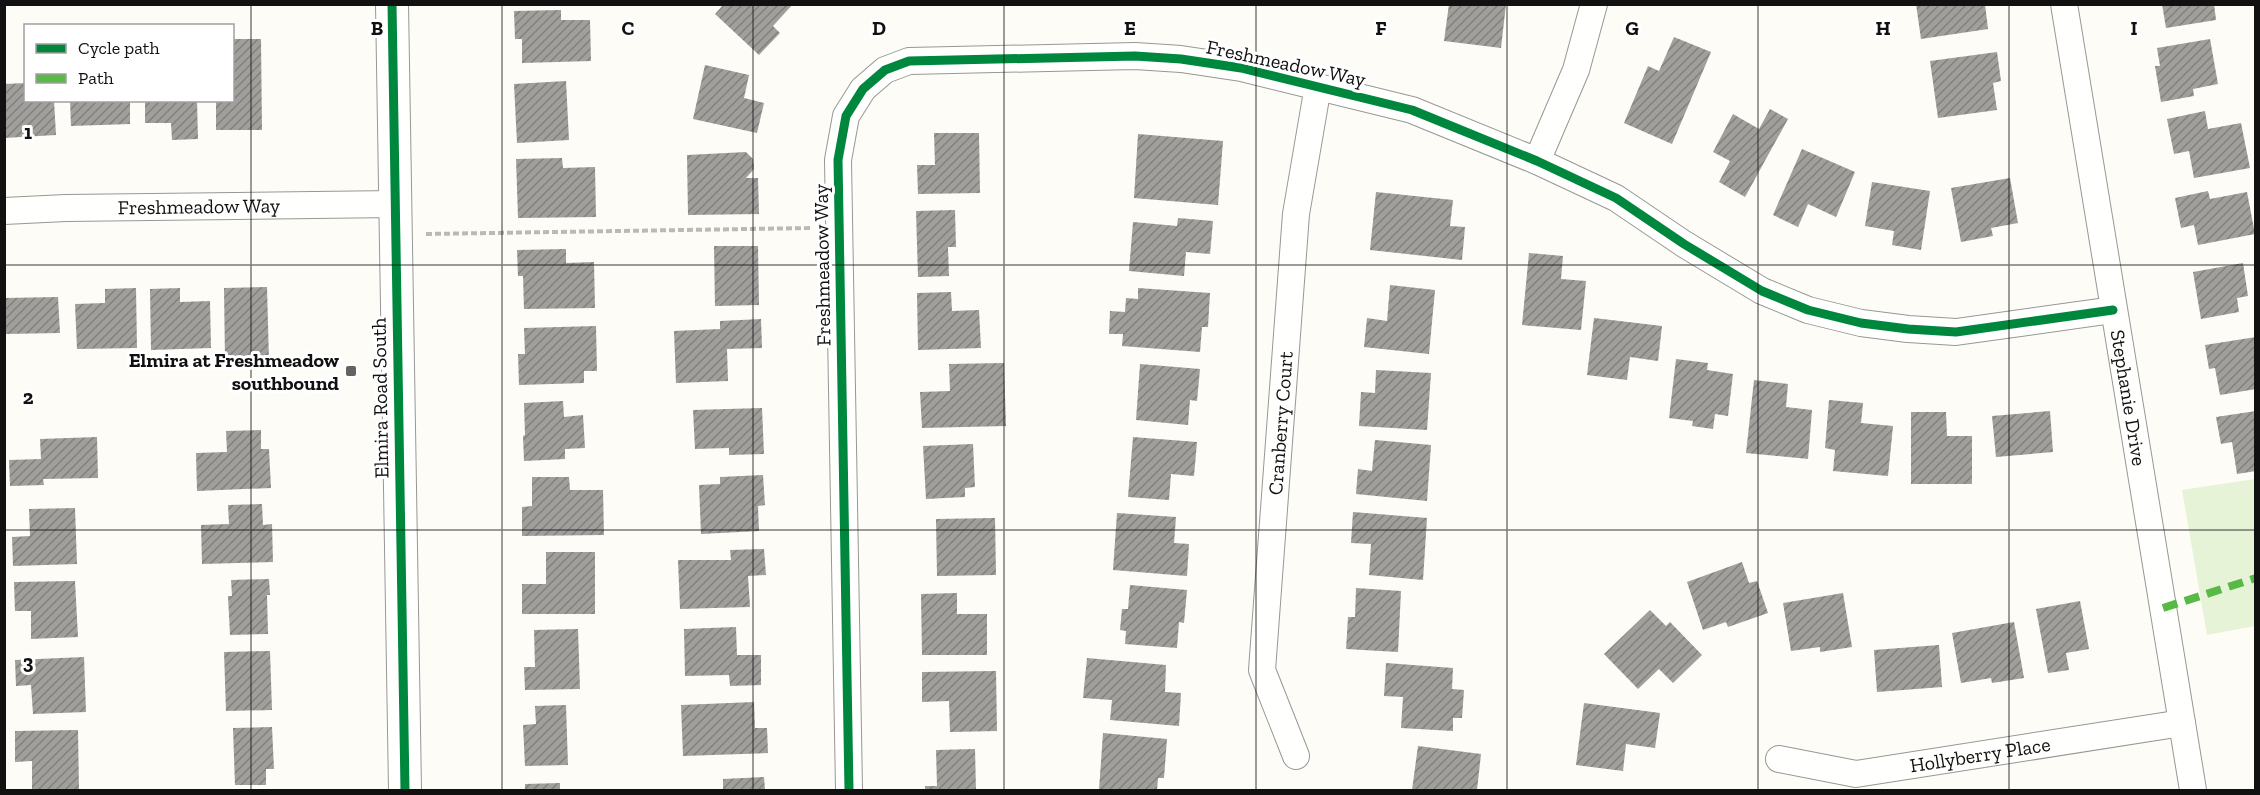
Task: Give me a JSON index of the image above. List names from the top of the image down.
{
  "streets": {
    "street": [
      "Freshmeadow Way",
      "Elmira Road South",
      "Stephanie Drive",
      "Cranberry Court",
      "Hollyberry Place"
    ]
  },
  "crossings": [
    ["Freshmeadow Way", "Elmira Road South"],
    ["Freshmeadow Way", "Stephanie Drive"],
    ["Freshmeadow Way", "Cranberry Court"],
    ["Stephanie Drive", "Hollyberry Place"]
  ],
  "places": {
    "transit": ["Elmira at Freshmeadow southbound"]
  },
  "legend": ["Cycle path", "Path"],
  "grid": {
    "columns": [
      "B",
      "C",
      "D",
      "E",
      "F",
      "G",
      "H",
      "I"
    ],
    "rows": ["1", "2", "3"]
  }
}
